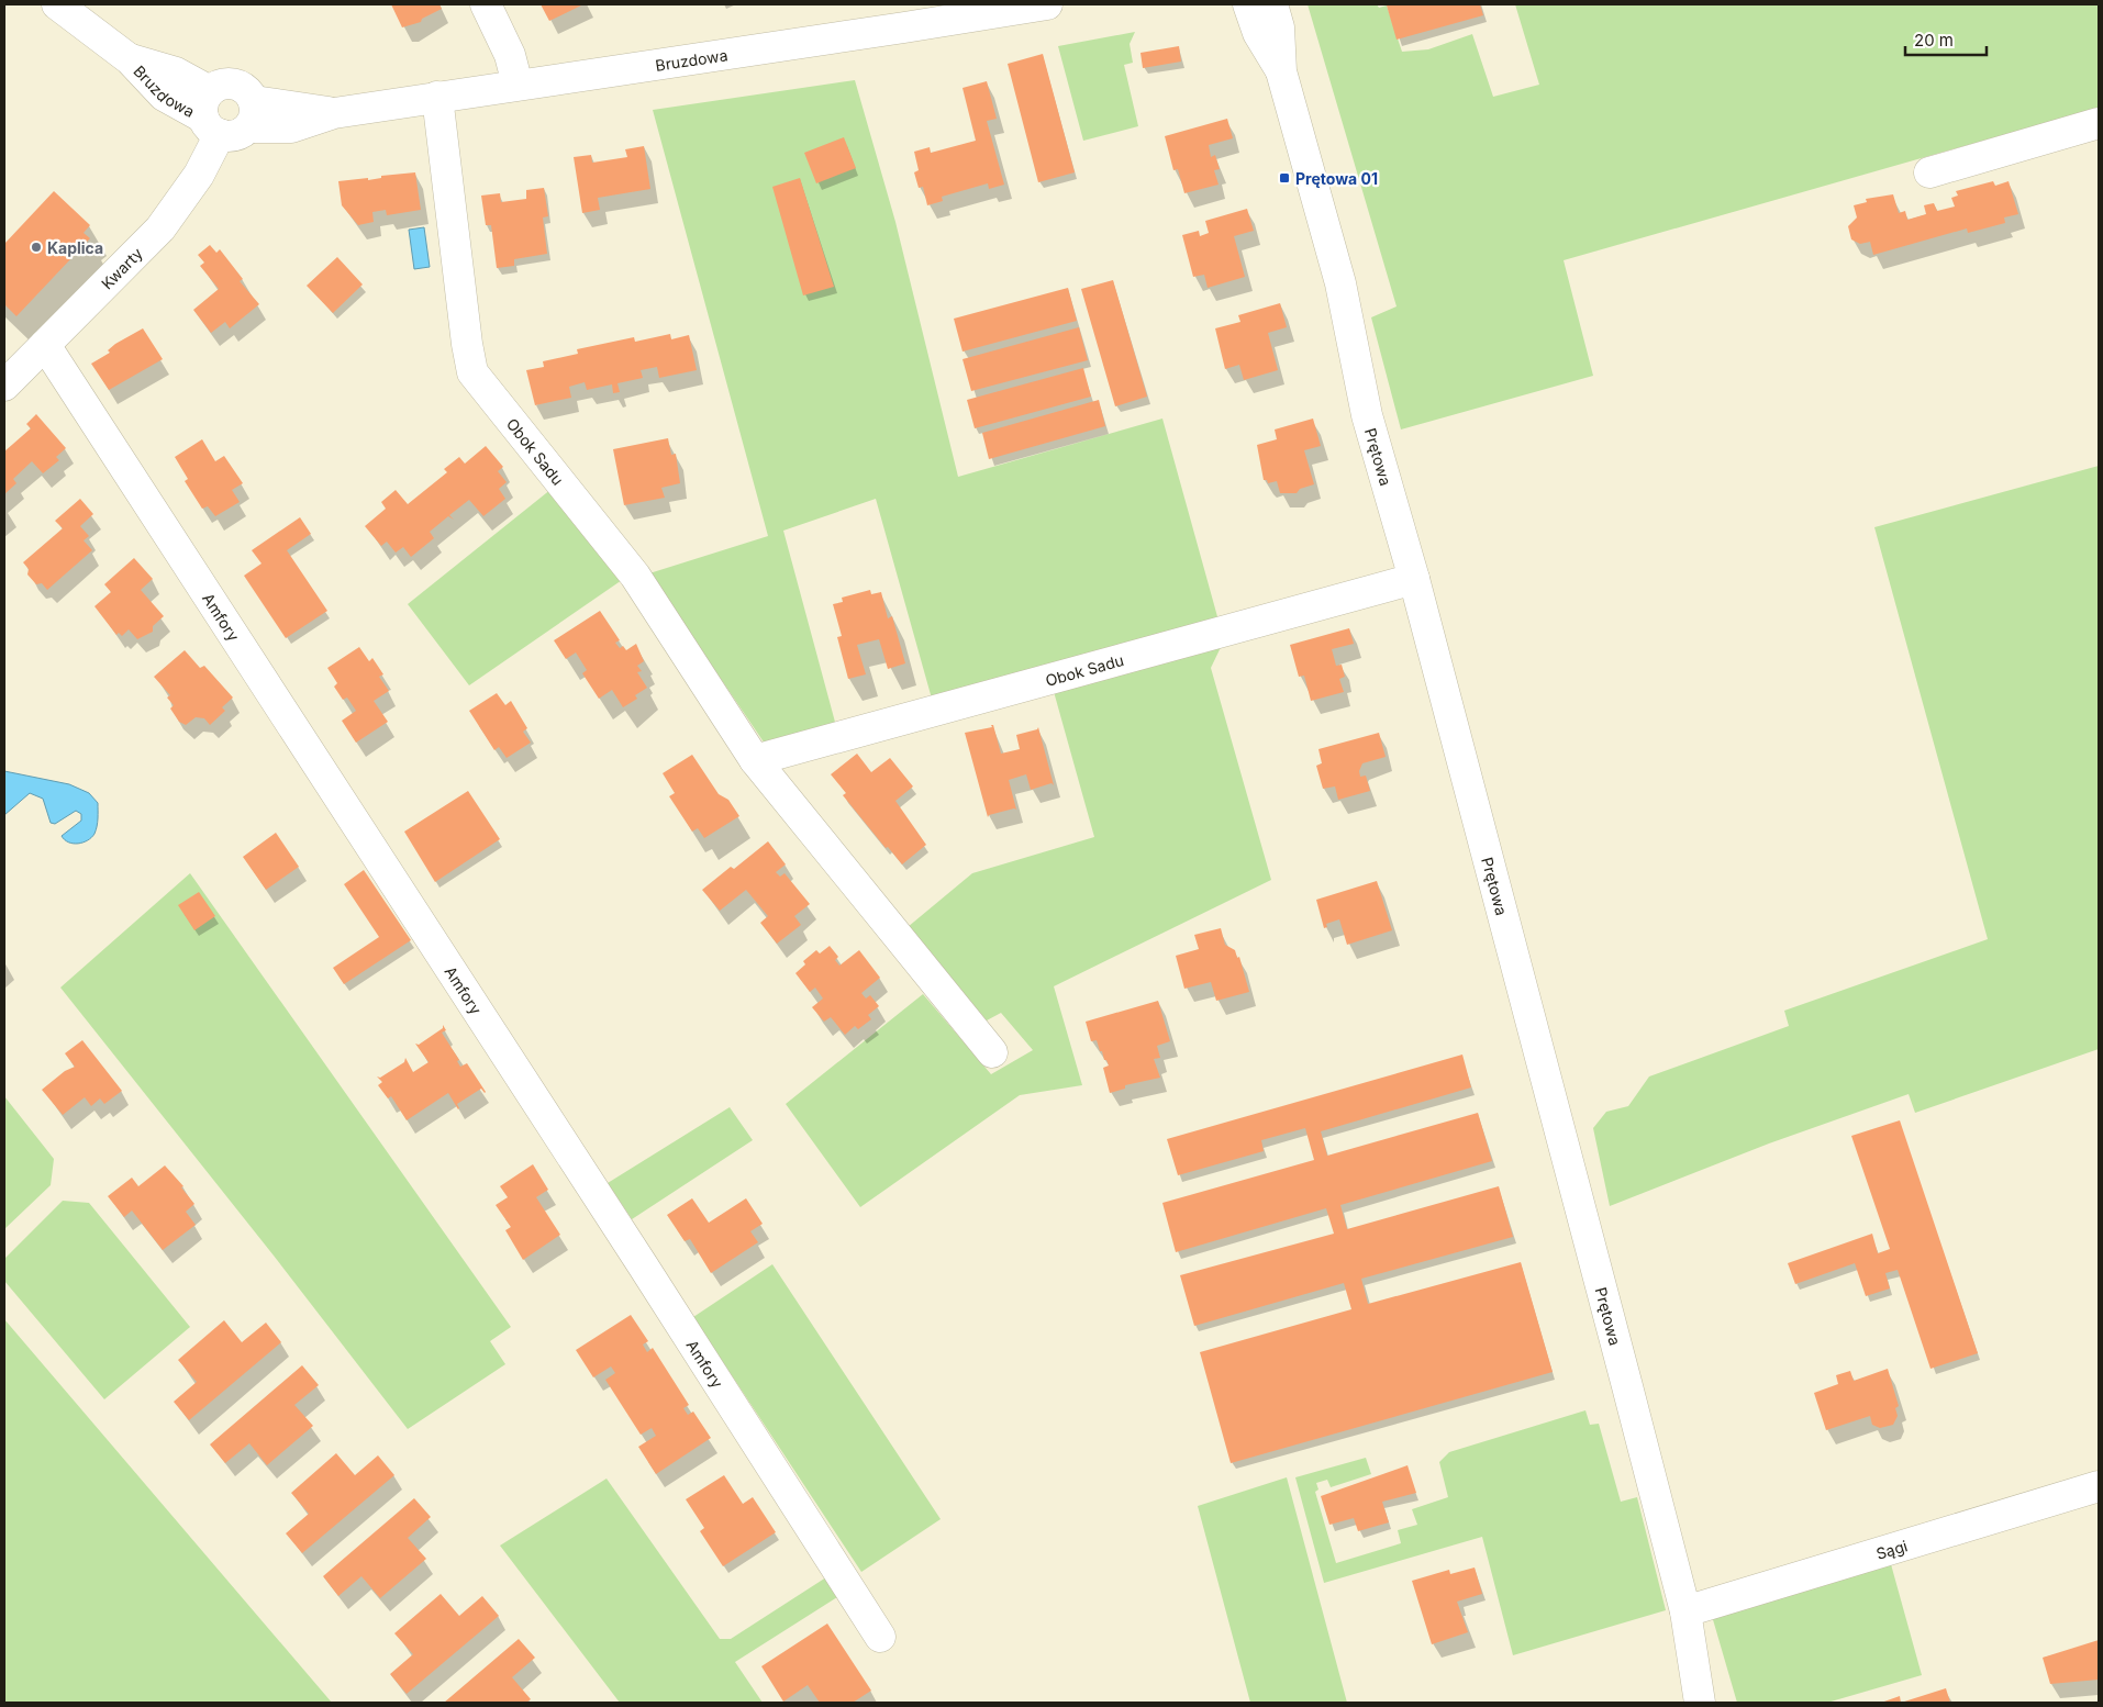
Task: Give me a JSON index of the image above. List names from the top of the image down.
{
  "streets": {
    "street": [
      "Bruzdowa",
      "Kwarty",
      "Obok Sadu",
      "Prętowa",
      "Amfory",
      "Sągi"
    ]
  },
  "crossings": [
    ["Bruzdowa", "Kwarty"],
    ["Bruzdowa", "Obok Sadu"],
    ["Kwarty", "Amfory"],
    ["Obok Sadu", "Prętowa"],
    ["Prętowa", "Sągi"]
  ],
  "places": {
    "transit": ["Prętowa 01"],
    "other": ["Kaplica"]
  },
  "scale_bar": "20 m"
}
